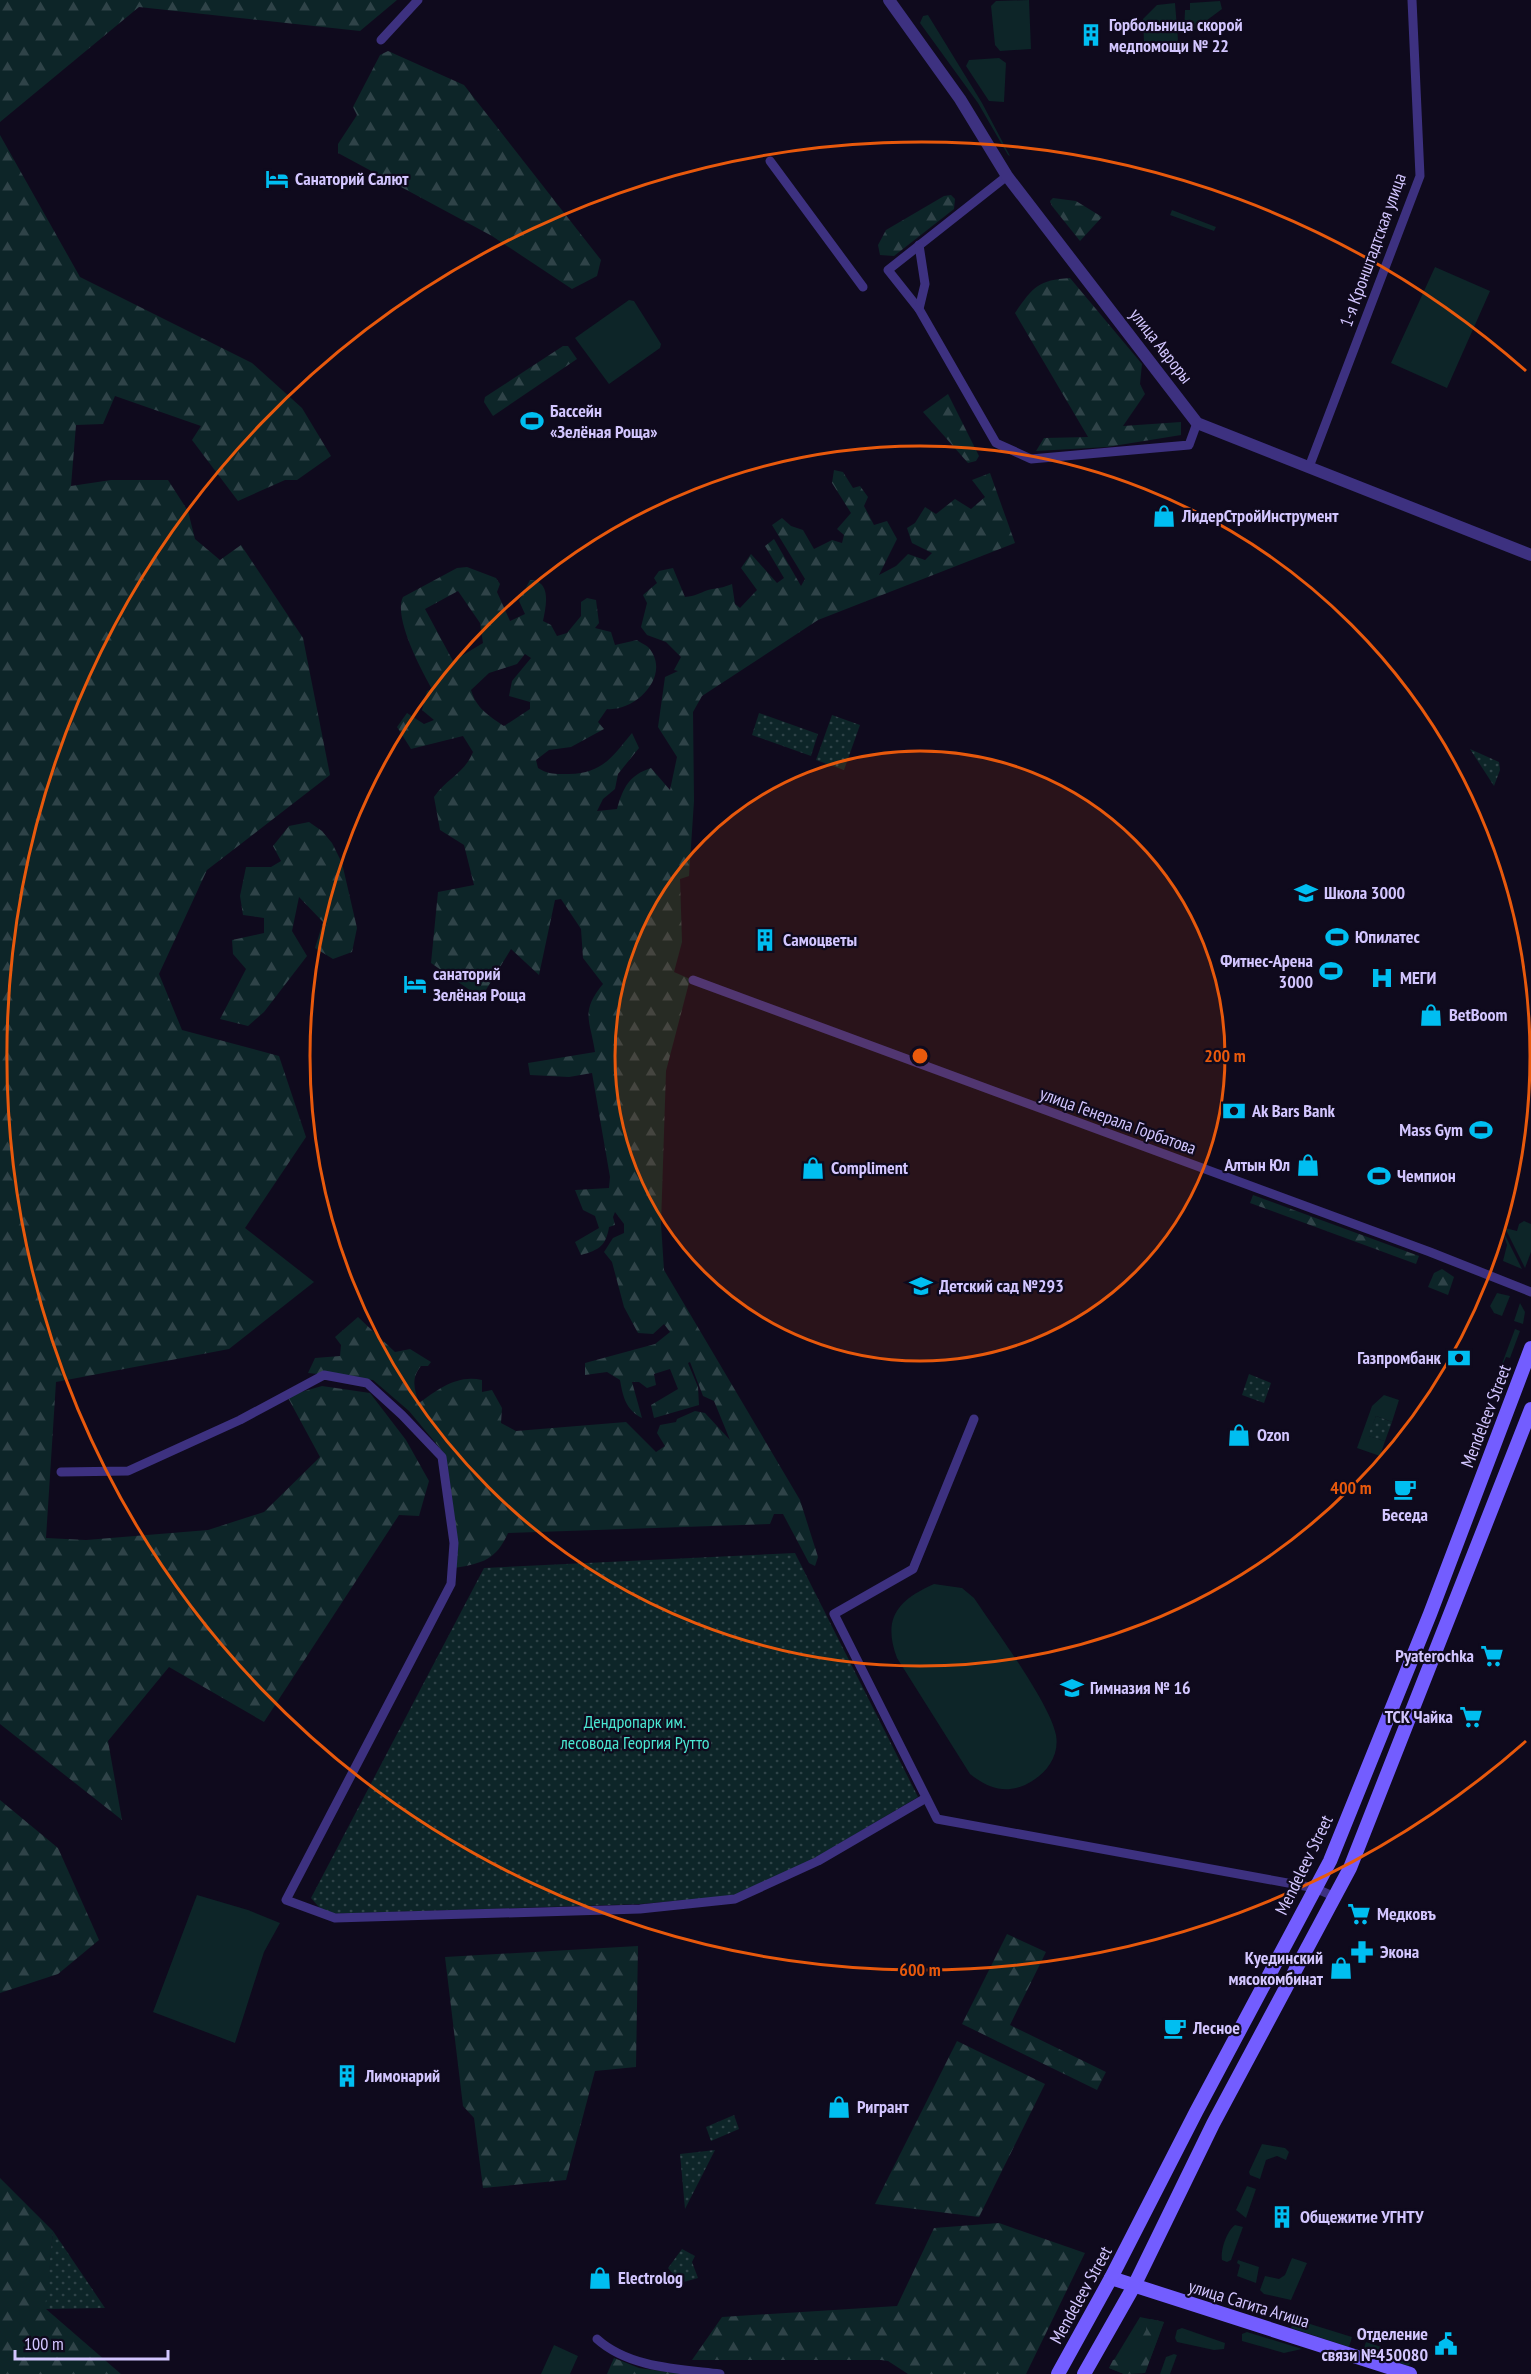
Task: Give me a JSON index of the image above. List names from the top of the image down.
{
  "streets": {
    "main road": ["Mendeleev Street", "улица Сагита Агиша"],
    "street": ["1-я Кронштадтская улица", "улица Авроры", "улица Генерала Горбатова"]
  },
  "crossings": [
    ["Mendeleev Street", "улица Сагита Агиша"]
  ],
  "parks": ["Дендропарк им. лесовода Георгия Рутто"],
  "places": {
    "building": [
      "Горбольница скорой медпомощи № 22",
      "Самоцветы",
      "Лимонарий",
      "Общежитие УГНТУ"
    ],
    "hotel": ["Санаторий Салют", "санаторий Зелёная Роща"],
    "sports": [
      "Бассейн «Зелёная Роща»",
      "Юпилатес",
      "Фитнес-Арена 3000",
      "Mass Gym",
      "Чемпион"
    ],
    "shop": [
      "ЛидерСтройИнструмент",
      "BetBoom",
      "Алтын Юл",
      "Compliment",
      "Ozon",
      "Куединский мясокомбинат",
      "Ригрант",
      "Electrolog"
    ],
    "school or university": ["Школа 3000", "Детский сад №293", "Гимназия № 16"],
    "hospital": ["МЕГИ"],
    "bank": ["Ak Bars Bank", "Газпромбанк"],
    "cafe": ["Беседа", "Лесное"],
    "supermarket": ["Pyaterochka", "ТСК Чайка", "Медковъ"],
    "pharmacy": ["Экона"],
    "public building": ["Отделение связи №450080"]
  },
  "scale_bar": "100 m",
  "rings": ["200 m", "400 m", "600 m"]
}
